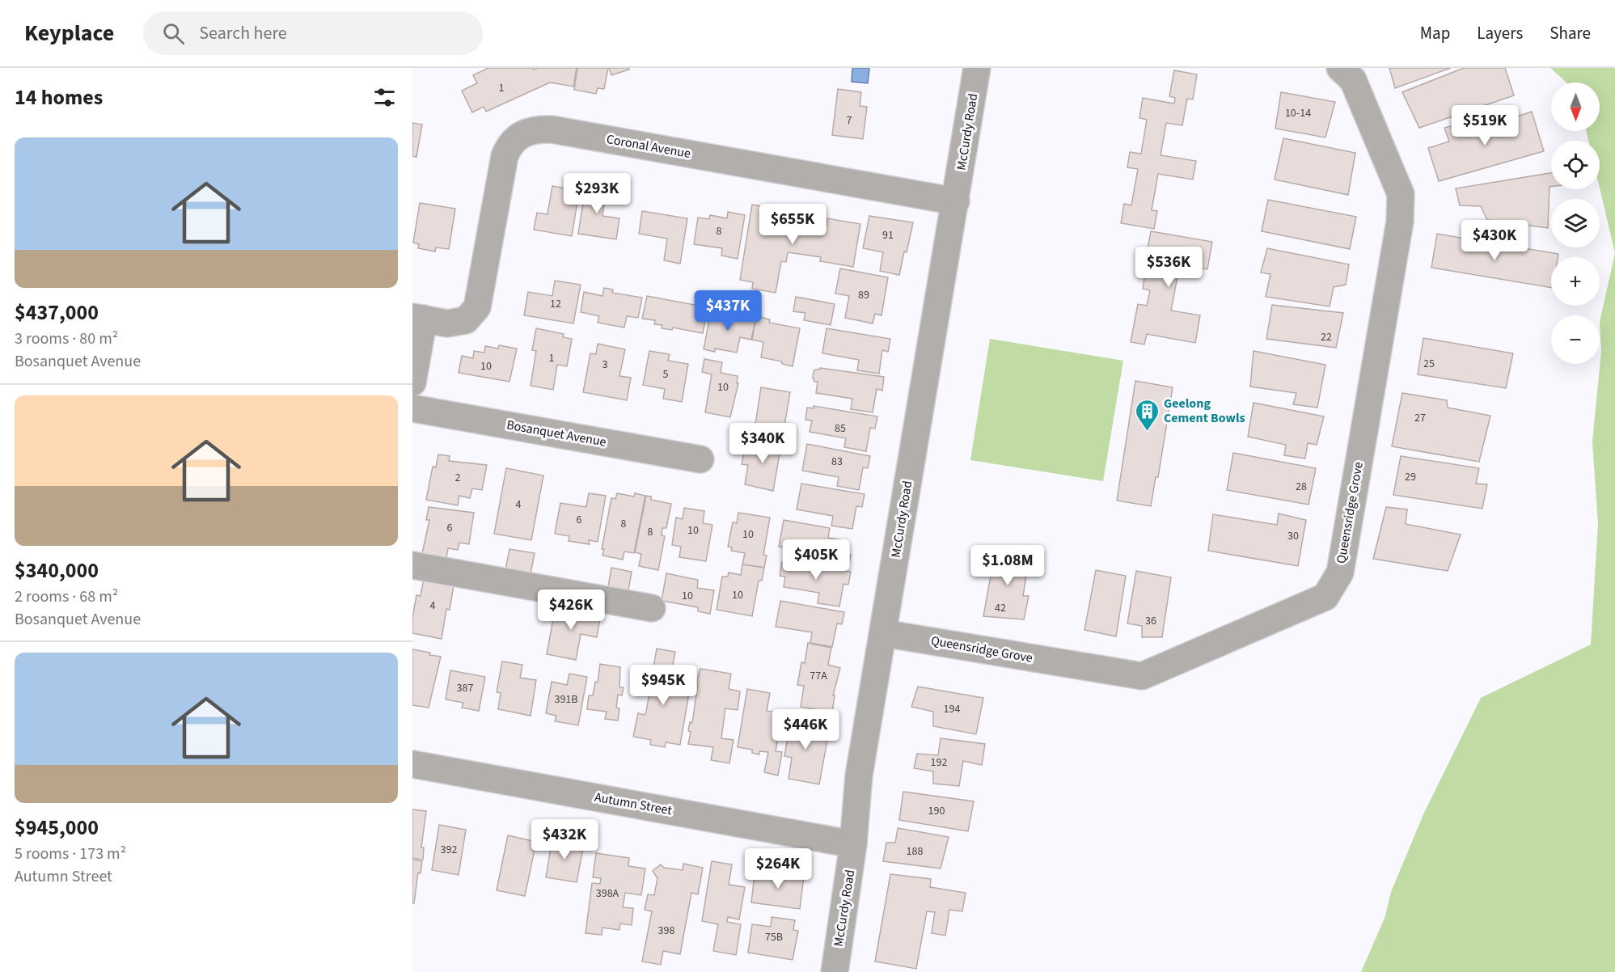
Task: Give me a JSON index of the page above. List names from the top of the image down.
{
  "streets": {
    "street": [
      "McCurdy Road",
      "Coronal Avenue",
      "Bosanquet Avenue",
      "Queensridge Grove",
      "Autumn Street"
    ]
  },
  "crossings": [
    ["McCurdy Road", "Coronal Avenue"],
    ["McCurdy Road", "Queensridge Grove"],
    ["McCurdy Road", "Autumn Street"]
  ],
  "places": {
    "building": ["Geelong Cement Bowls"]
  },
  "house_numbers": [
    "1",
    "10-14",
    "7",
    "8",
    "91",
    "89",
    "12",
    "22",
    "1",
    "25",
    "3",
    "10",
    "5",
    "10",
    "27",
    "85",
    "83",
    "29",
    "2",
    "28",
    "4",
    "6",
    "8",
    "6",
    "10",
    "8",
    "10",
    "30",
    "10",
    "10",
    "4",
    "42",
    "36",
    "77A",
    "387",
    "391B",
    "194",
    "192",
    "190",
    "392",
    "188",
    "398A",
    "398",
    "75B"
  ],
  "north": "bottom",
  "page": {
    "header": "Keyplace",
    "search": "Search here",
    "nav": ["Map", "Layers", "Share"],
    "heading": "14 homes",
    "map_buttons": ["+", "−"],
    "price": [
      "$519K",
      "$293K",
      "$655K",
      "$430K",
      "$536K",
      "$437K",
      "$340K",
      "$405K",
      "$1.08M",
      "$426K",
      "$945K",
      "$446K",
      "$432K",
      "$264K"
    ],
    "list": [
      {
        "name": "$437,000",
        "note": "3 rooms · 80 m² · Bosanquet Avenue"
      },
      {
        "name": "$340,000",
        "note": "2 rooms · 68 m² · Bosanquet Avenue"
      },
      {
        "name": "$945,000",
        "note": "5 rooms · 173 m² · Autumn Street"
      }
    ]
  }
}
